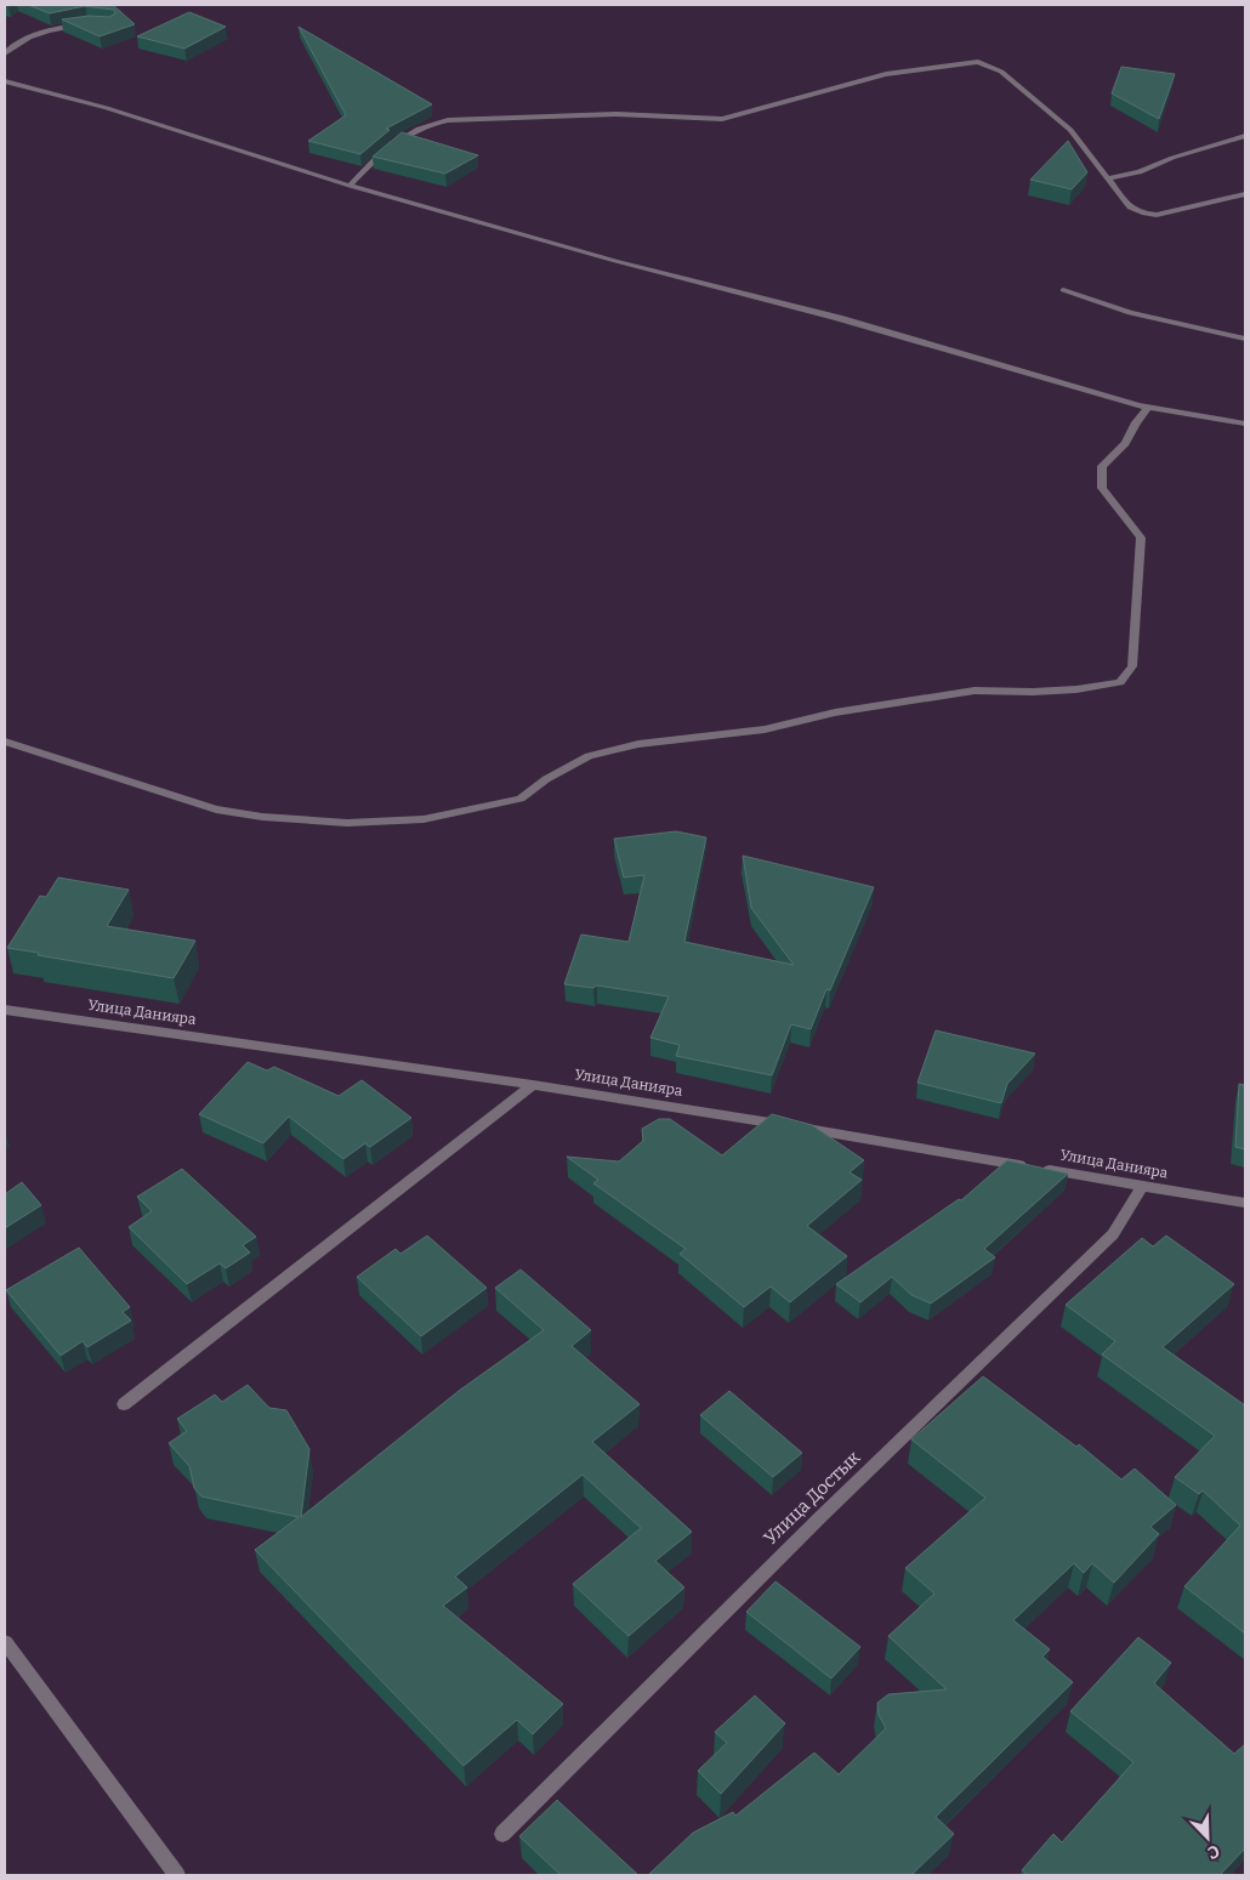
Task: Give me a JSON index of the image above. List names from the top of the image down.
{
  "streets": {
    "street": ["Улица Данияра", "Улица Достык"]
  },
  "crossings": [
    ["Улица Данияра", "Улица Достык"]
  ],
  "north": "bottom right"
}
